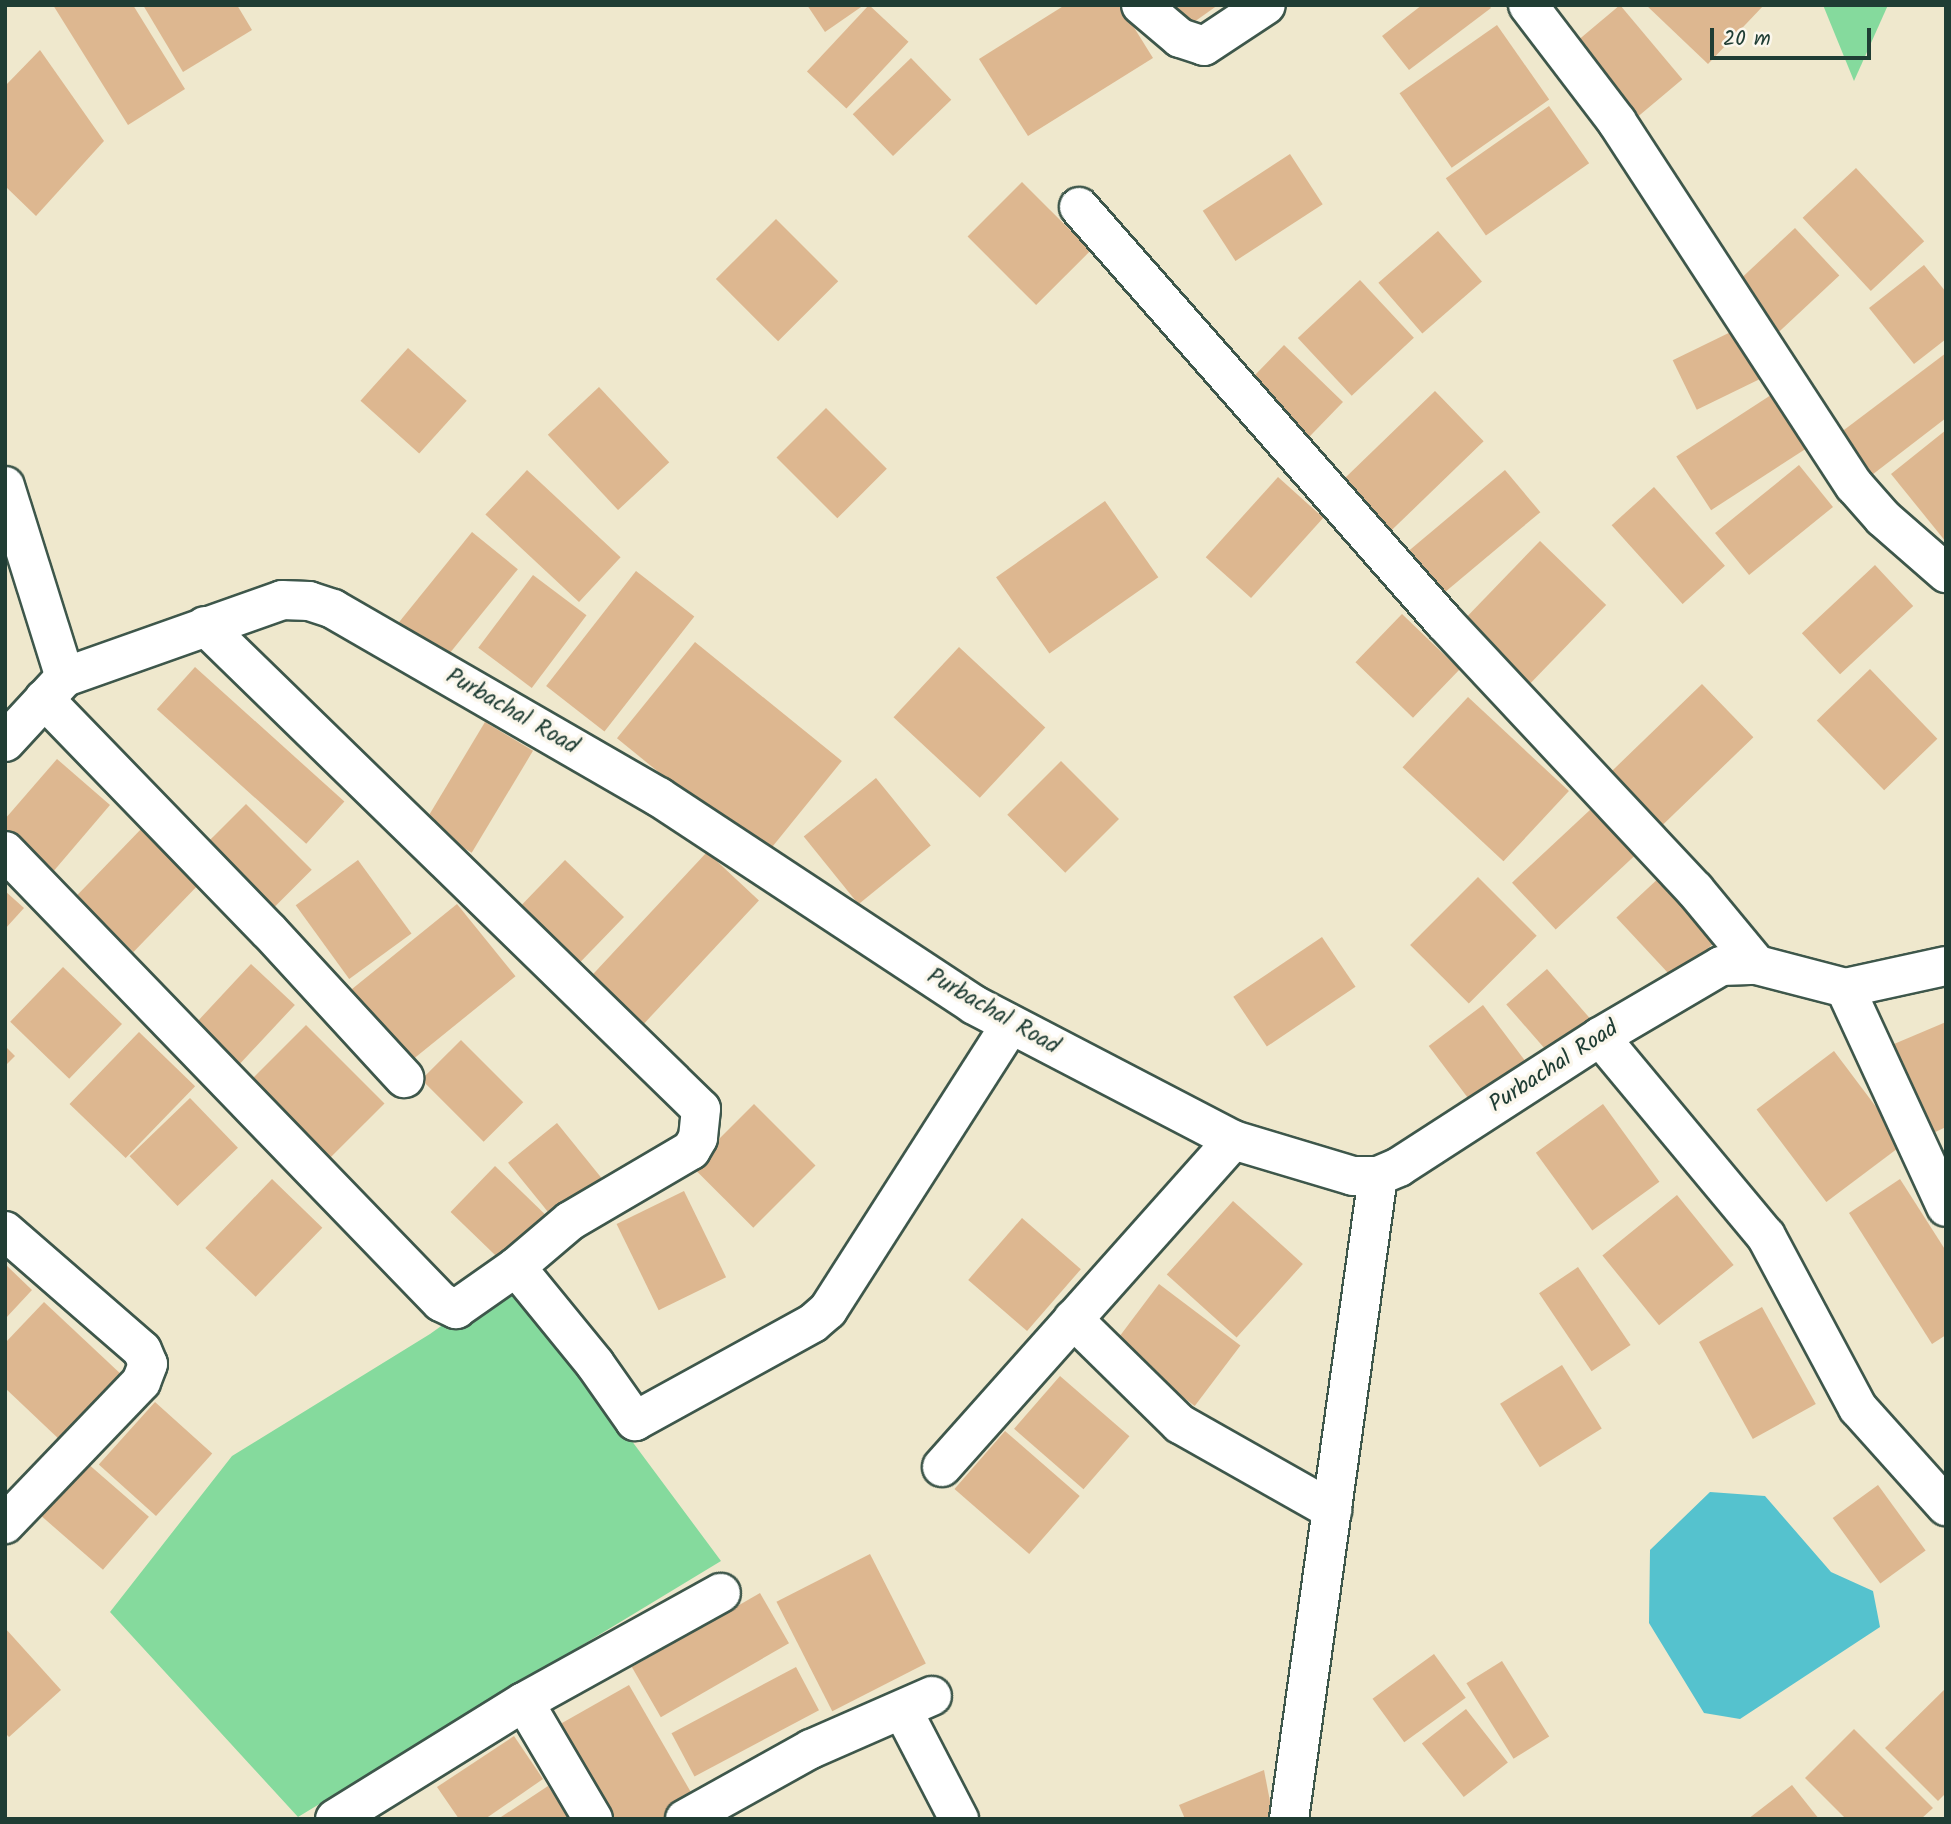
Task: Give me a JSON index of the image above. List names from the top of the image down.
{
  "streets": {
    "street": ["Purbachal Road"]
  },
  "scale_bar": "20 m"
}
